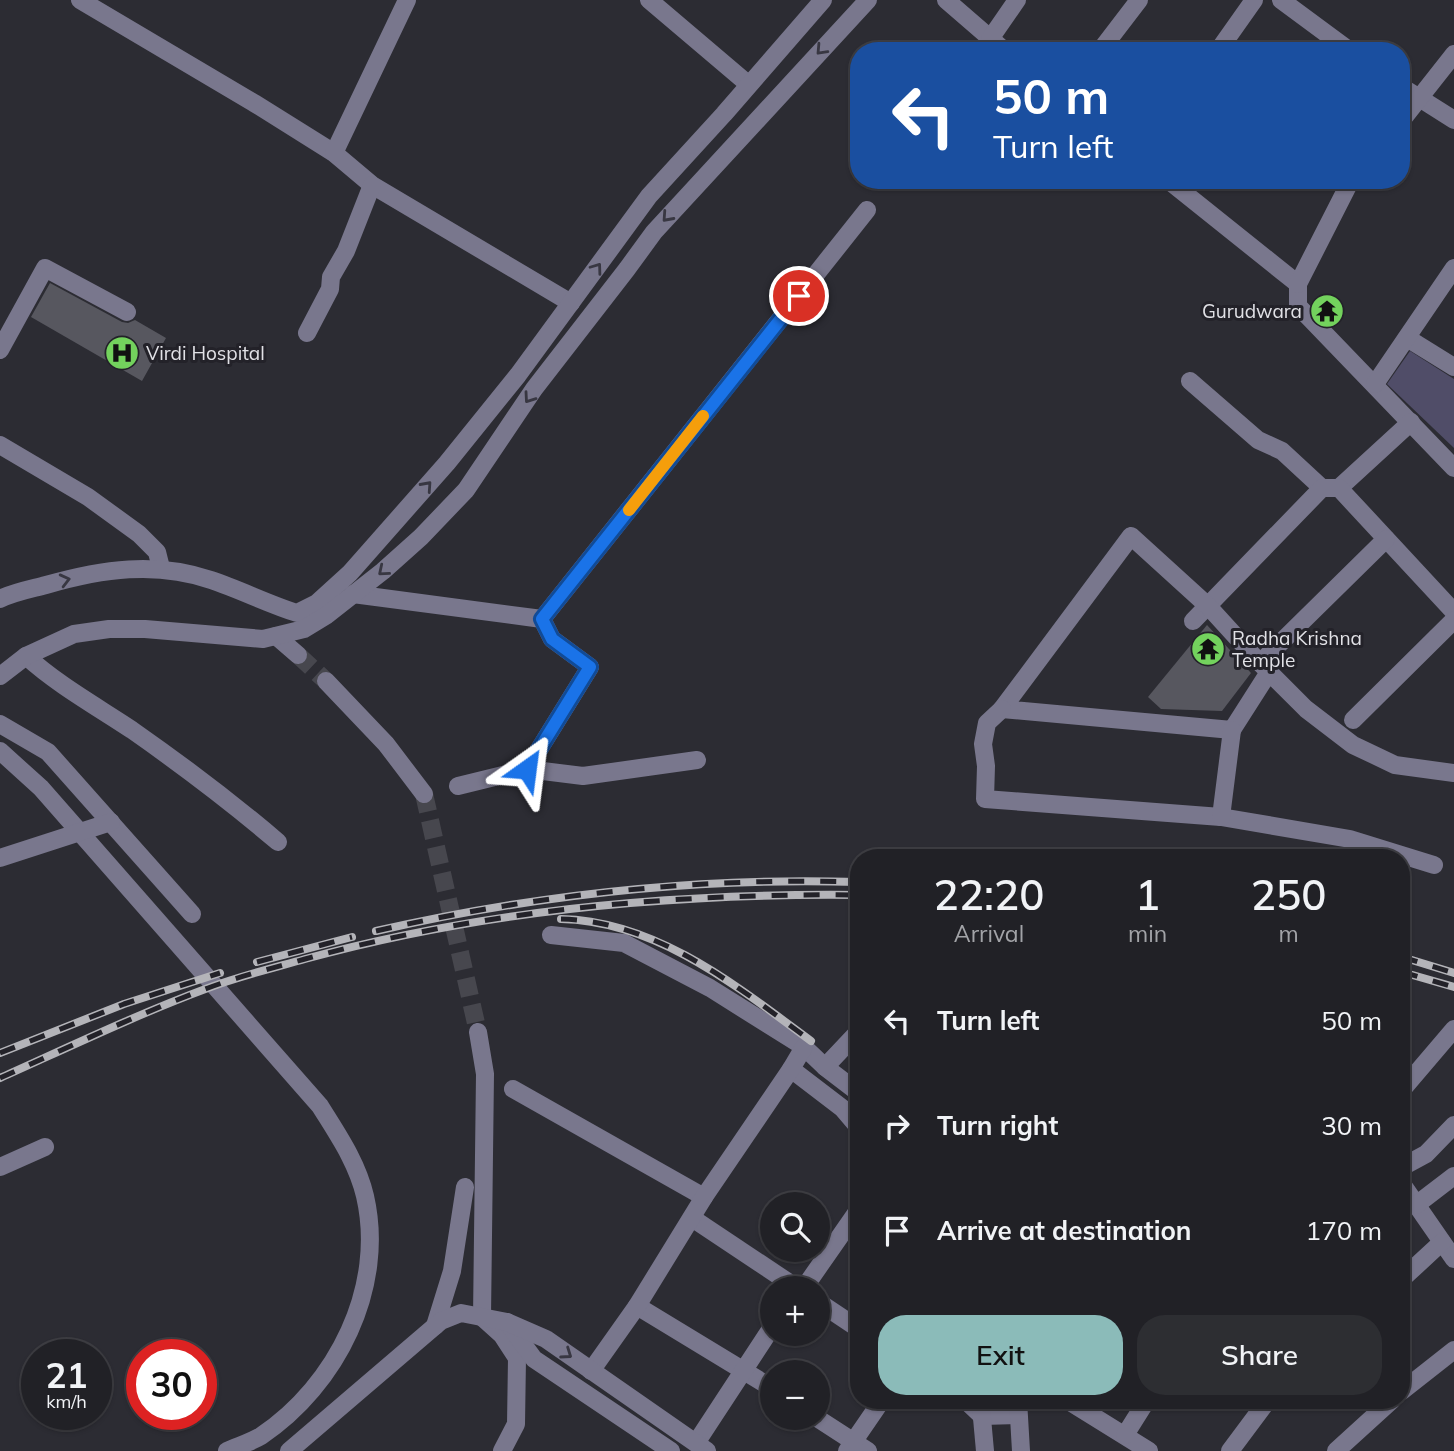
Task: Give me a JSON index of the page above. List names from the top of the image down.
{
  "places": {
    "temple": ["Gurudwara", "Radha Krishna Temple"],
    "hospital": ["Virdi Hospital"]
  },
  "page": {
    "turn": ["50 m", "Turn left"],
    "eta": [
      "22:20",
      "Arrival",
      "1",
      "min",
      "250",
      "m"
    ],
    "list": [
      {
        "name": "Turn left",
        "value": "50 m"
      },
      {
        "name": "Turn right",
        "value": "30 m"
      },
      {
        "name": "Arrive at destination",
        "value": "170 m"
      }
    ],
    "map_buttons": ["+", "−"],
    "buttons": ["Exit", "Share"],
    "speed": "21 km/h",
    "limit": "30"
  }
}
